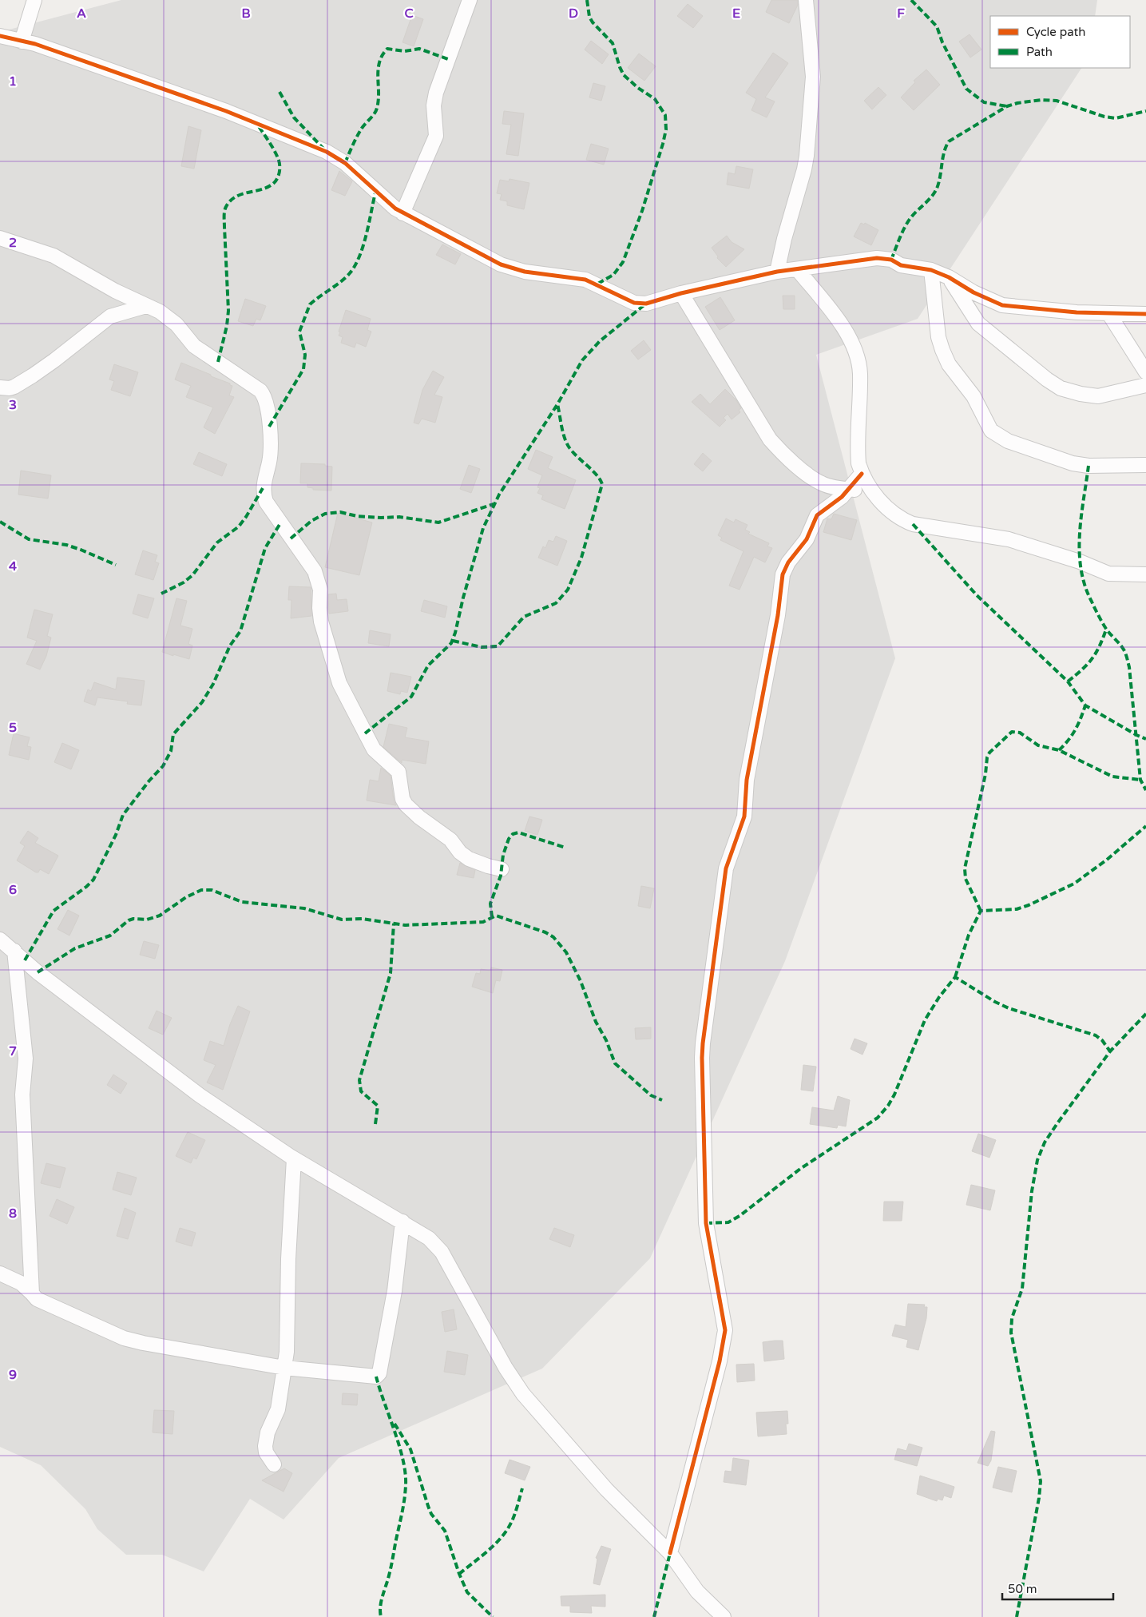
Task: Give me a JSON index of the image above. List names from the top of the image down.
{
  "legend": ["Cycle path", "Path"],
  "scale_bar": "50 m",
  "grid": {
    "columns": [
      "A",
      "B",
      "C",
      "D",
      "E",
      "F"
    ],
    "rows": [
      "1",
      "2",
      "3",
      "4",
      "5",
      "6",
      "7",
      "8",
      "9"
    ]
  }
}
